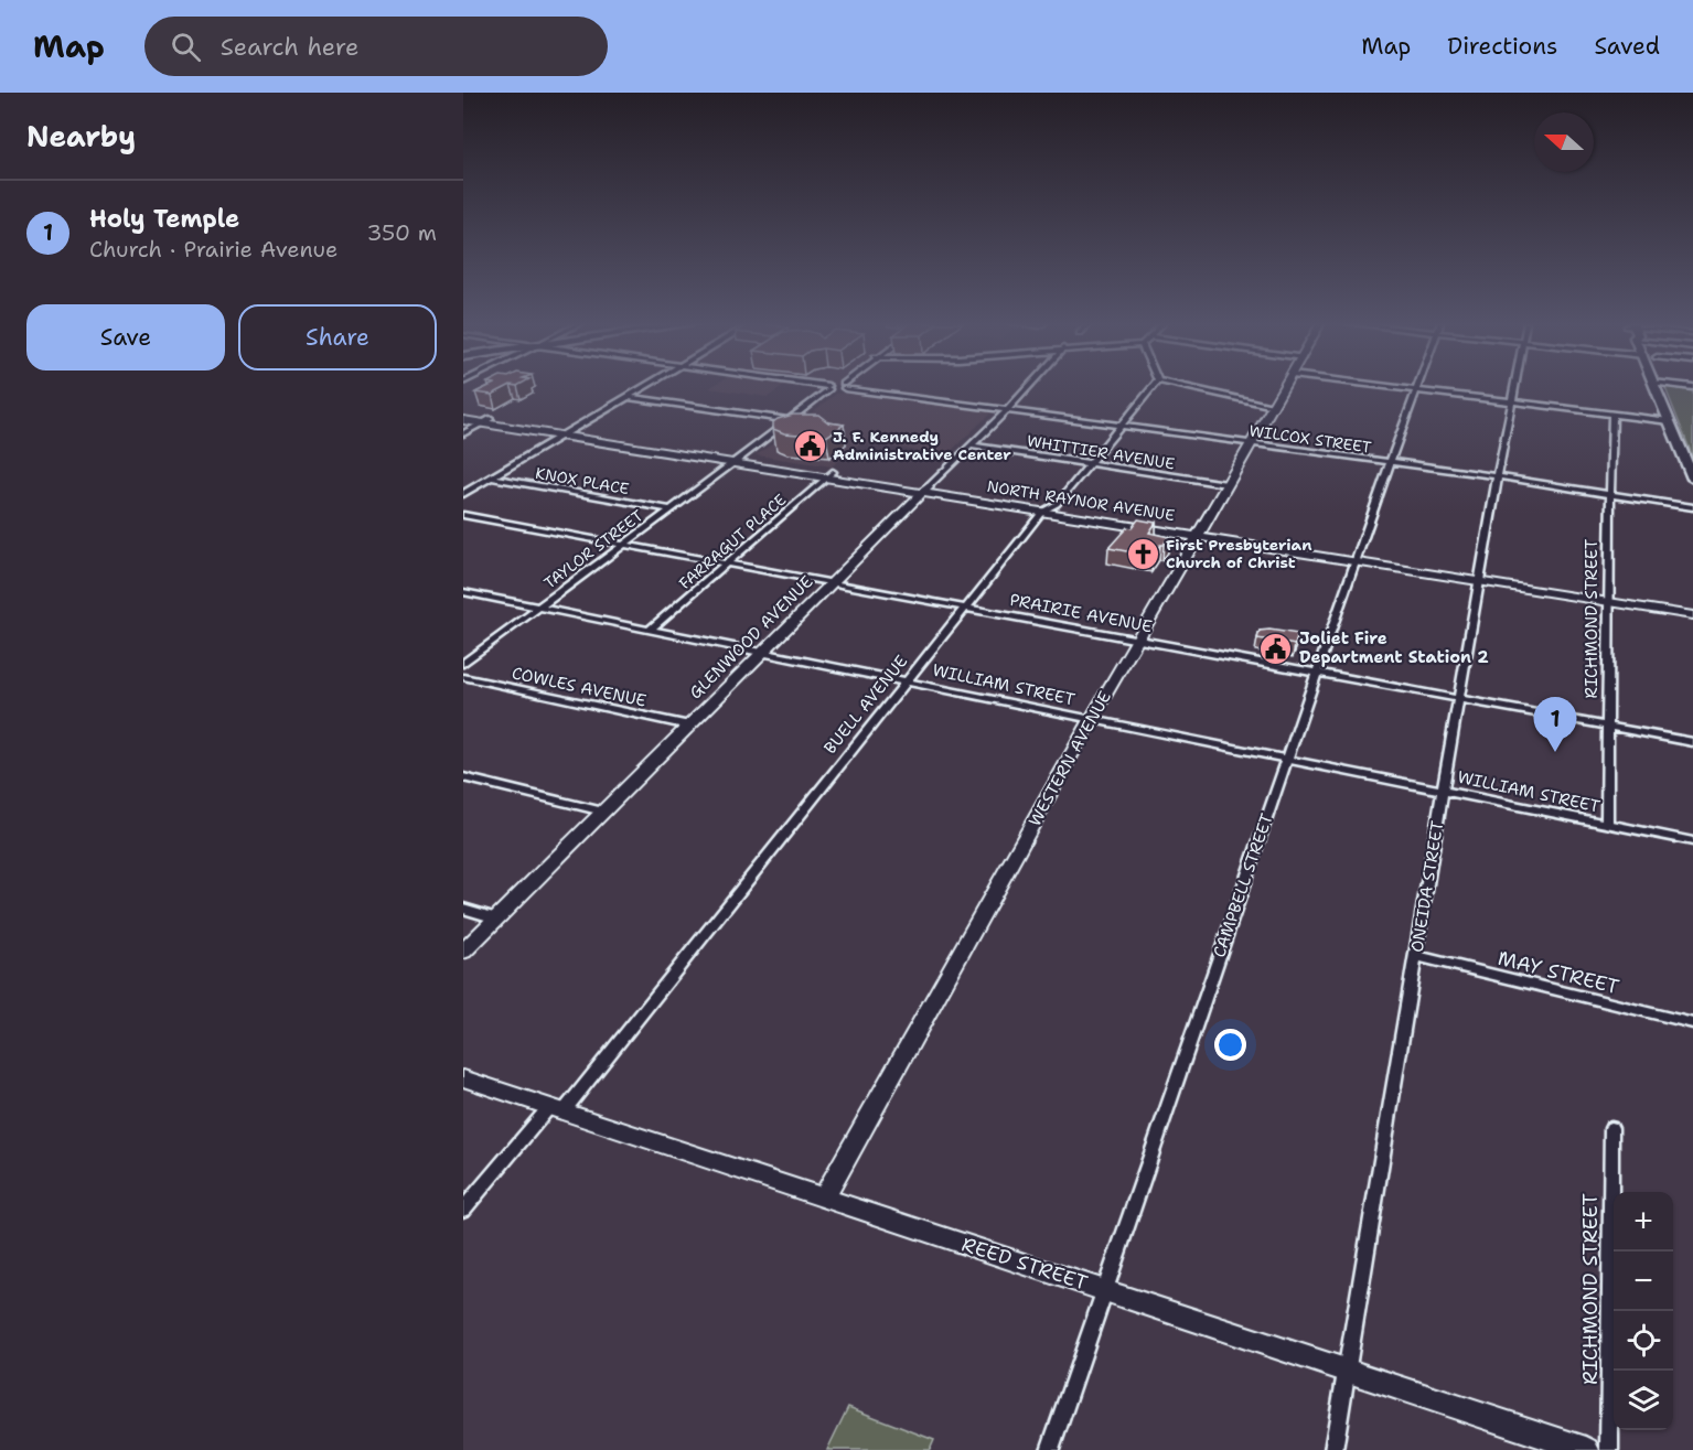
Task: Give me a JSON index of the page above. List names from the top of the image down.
{
  "streets": {
    "street": [
      "WILCOX STREET",
      "WHITTIER AVENUE",
      "KNOX PLACE",
      "NORTH RAYNOR AVENUE",
      "FARRAGUT PLACE",
      "TAYLOR STREET",
      "PRAIRIE AVENUE",
      "RICHMOND STREET",
      "GLENWOOD AVENUE",
      "WILLIAM STREET",
      "COWLES AVENUE",
      "BUELL AVENUE",
      "WESTERN AVENUE",
      "CAMPBELL STREET",
      "ONEIDA STREET",
      "MAY STREET",
      "REED STREET"
    ]
  },
  "crossings": [
    ["WILCOX STREET", "TAYLOR STREET"],
    ["WILCOX STREET", "RICHMOND STREET"],
    ["WILCOX STREET", "GLENWOOD AVENUE"],
    ["WILCOX STREET", "BUELL AVENUE"],
    ["WILCOX STREET", "WESTERN AVENUE"],
    ["WILCOX STREET", "CAMPBELL STREET"],
    ["WILCOX STREET", "ONEIDA STREET"],
    ["WHITTIER AVENUE", "GLENWOOD AVENUE"],
    ["WHITTIER AVENUE", "BUELL AVENUE"],
    ["WHITTIER AVENUE", "WESTERN AVENUE"],
    ["KNOX PLACE", "TAYLOR STREET"],
    ["NORTH RAYNOR AVENUE", "FARRAGUT PLACE"],
    ["NORTH RAYNOR AVENUE", "TAYLOR STREET"],
    ["NORTH RAYNOR AVENUE", "RICHMOND STREET"],
    ["NORTH RAYNOR AVENUE", "GLENWOOD AVENUE"],
    ["NORTH RAYNOR AVENUE", "BUELL AVENUE"],
    ["NORTH RAYNOR AVENUE", "WESTERN AVENUE"],
    ["NORTH RAYNOR AVENUE", "CAMPBELL STREET"],
    ["NORTH RAYNOR AVENUE", "ONEIDA STREET"],
    ["FARRAGUT PLACE", "PRAIRIE AVENUE"],
    ["FARRAGUT PLACE", "WILLIAM STREET"],
    ["TAYLOR STREET", "PRAIRIE AVENUE"],
    ["TAYLOR STREET", "WILLIAM STREET"],
    ["PRAIRIE AVENUE", "RICHMOND STREET"],
    ["PRAIRIE AVENUE", "GLENWOOD AVENUE"],
    ["PRAIRIE AVENUE", "BUELL AVENUE"],
    ["PRAIRIE AVENUE", "WESTERN AVENUE"],
    ["PRAIRIE AVENUE", "CAMPBELL STREET"],
    ["PRAIRIE AVENUE", "ONEIDA STREET"],
    ["RICHMOND STREET", "WILLIAM STREET"],
    ["GLENWOOD AVENUE", "WILLIAM STREET"],
    ["GLENWOOD AVENUE", "COWLES AVENUE"],
    ["WILLIAM STREET", "BUELL AVENUE"],
    ["WILLIAM STREET", "WESTERN AVENUE"],
    ["WILLIAM STREET", "CAMPBELL STREET"],
    ["WILLIAM STREET", "ONEIDA STREET"],
    ["BUELL AVENUE", "REED STREET"],
    ["WESTERN AVENUE", "REED STREET"],
    ["CAMPBELL STREET", "REED STREET"],
    ["ONEIDA STREET", "MAY STREET"],
    ["ONEIDA STREET", "REED STREET"]
  ],
  "places": {
    "public building": ["J. F. Kennedy Administrative Center", "Joliet Fire Department Station 2"],
    "church": ["First Presbyterian Church of Christ"]
  },
  "north": "left",
  "page": {
    "header": "Map",
    "search": "Search here",
    "nav": ["Map", "Directions", "Saved"],
    "heading": "Nearby",
    "list": [
      {
        "mark": "1",
        "name": "Holy Temple",
        "note": "Church · Prairie Avenue",
        "value": "350 m"
      }
    ],
    "buttons": ["Save", "Share"],
    "pins": "1",
    "map_buttons": ["+", "−"]
  }
}
